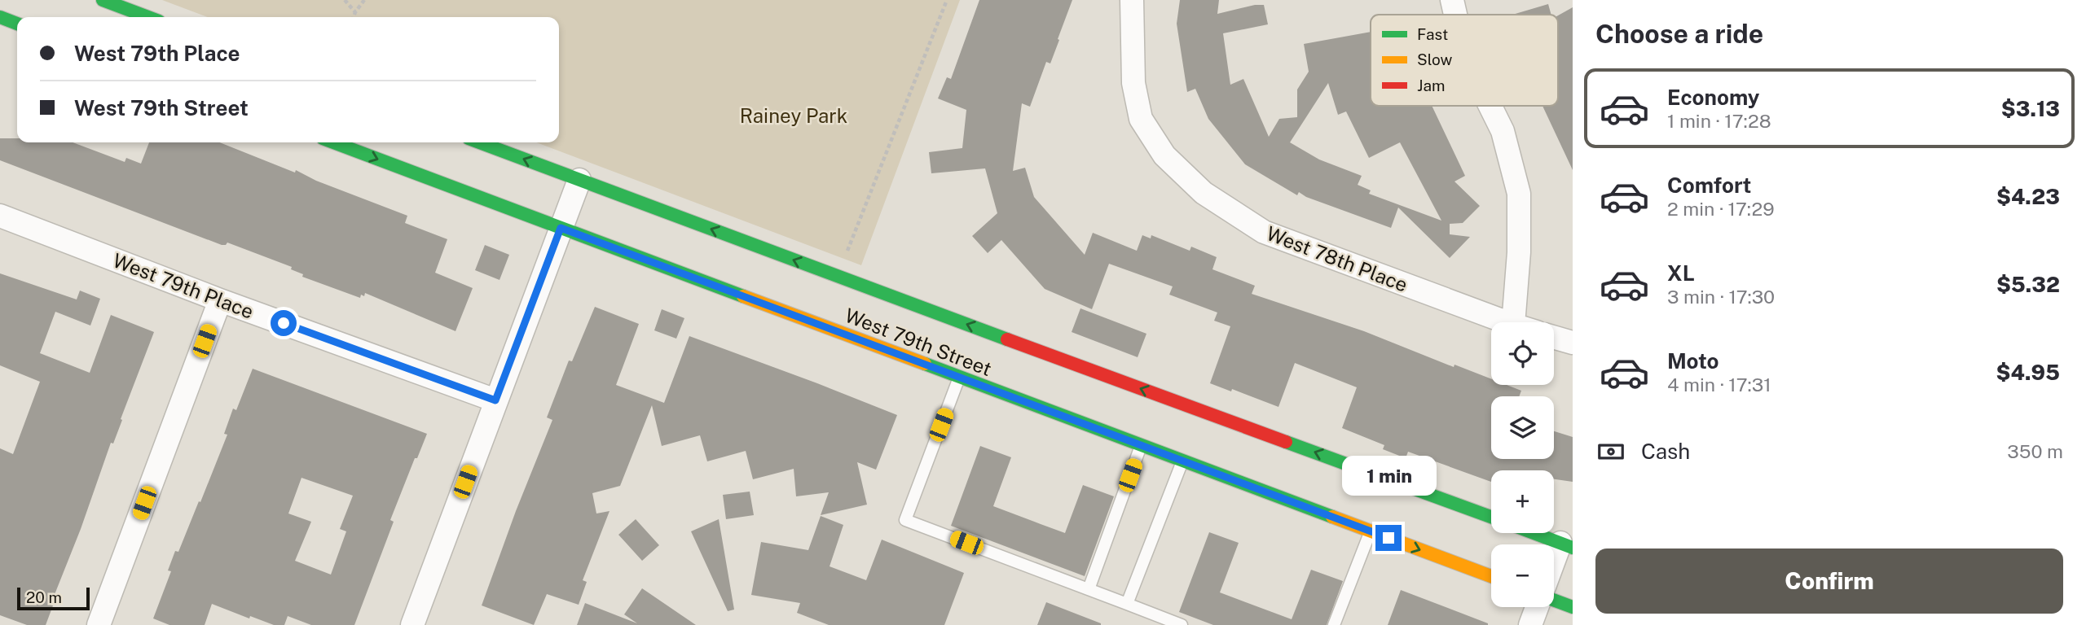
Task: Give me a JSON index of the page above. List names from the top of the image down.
{
  "streets": {
    "main road": ["West 79th Street"],
    "street": ["West 78th Place", "West 79th Place"]
  },
  "parks": ["Rainey Park"],
  "legend": ["Fast", "Slow", "Jam"],
  "scale_bar": "20 m",
  "page": {
    "heading": "Choose a ride",
    "banner": ["West 79th Place", "West 79th Street"],
    "list": [
      {
        "name": "Economy",
        "note": "1 min · 17:28",
        "value": "$3.13"
      },
      {
        "name": "Comfort",
        "note": "2 min · 17:29",
        "value": "$4.23"
      },
      {
        "name": "XL",
        "note": "3 min · 17:30",
        "value": "$5.32"
      },
      {
        "name": "Moto",
        "note": "4 min · 17:31",
        "value": "$4.95"
      }
    ],
    "map_buttons": ["+", "−"],
    "pay": ["Cash", "350 m"],
    "bubble": "1 min",
    "buttons": "Confirm",
    "scale": "20 m"
  }
}
